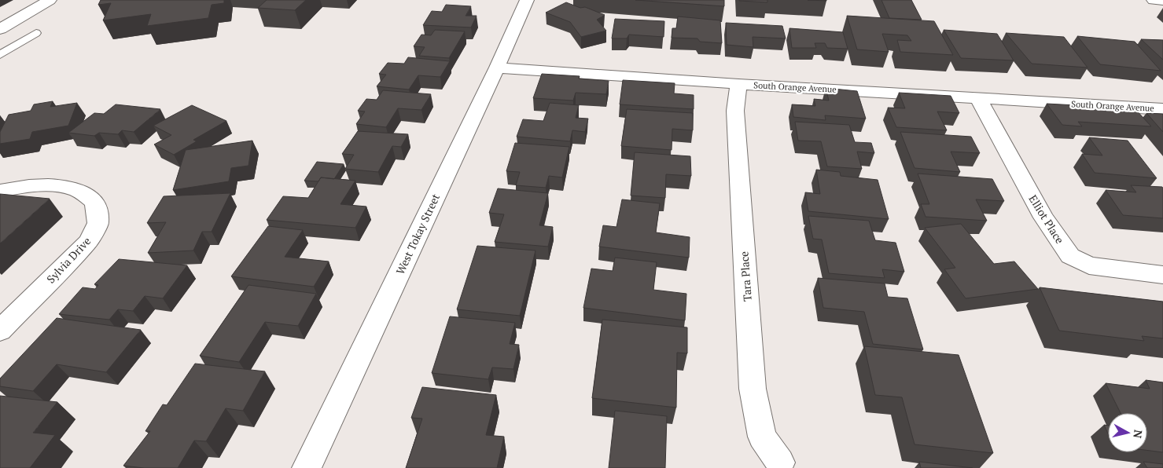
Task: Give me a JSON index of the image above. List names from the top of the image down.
{
  "streets": {
    "street": [
      "South Orange Avenue",
      "Elliot Place",
      "West Tokay Street",
      "Sylvia Drive",
      "Tara Place"
    ]
  },
  "crossings": [
    ["South Orange Avenue", "Elliot Place"],
    ["South Orange Avenue", "West Tokay Street"],
    ["South Orange Avenue", "Tara Place"]
  ],
  "north": "right"
}
